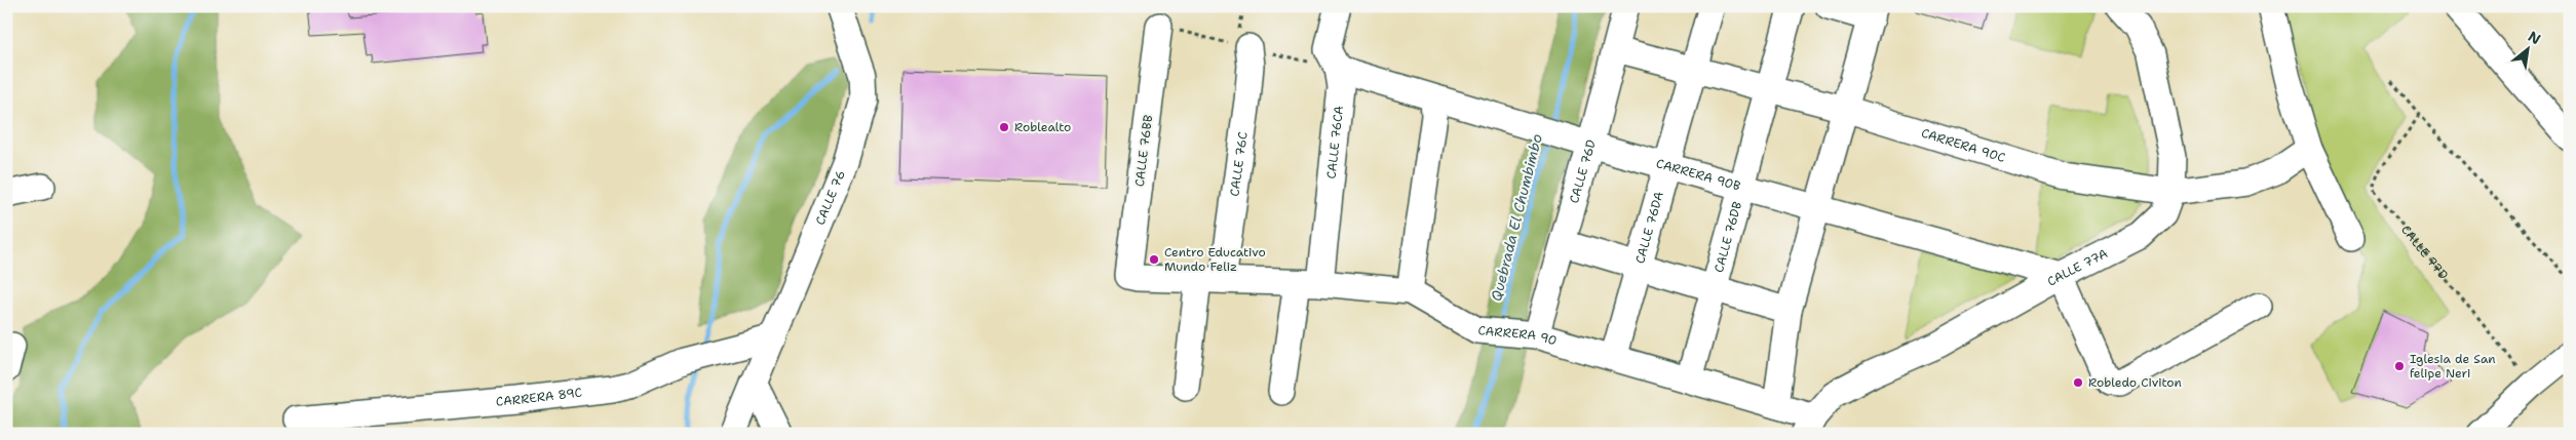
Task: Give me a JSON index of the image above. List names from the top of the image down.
{
  "streets": {
    "street": [
      "CALLE 76CA",
      "CARRERA 90C",
      "CALLE 76BB",
      "CALLE 76C",
      "CALLE 76D",
      "CARRERA 90B",
      "CALLE 76",
      "CALLE 76DA",
      "CALLE 76DB",
      "CALLE 77A",
      "CARRERA 90",
      "CARRERA 89C"
    ],
    "path": ["CALLE 77D"]
  },
  "crossings": [
    ["CALLE 76CA", "CARRERA 90B"],
    ["CALLE 76CA", "CARRERA 90"],
    ["CARRERA 90C", "CALLE 76D"],
    ["CARRERA 90C", "CALLE 76DA"],
    ["CARRERA 90C", "CALLE 76DB"],
    ["CARRERA 90C", "CALLE 77A"],
    ["CALLE 76BB", "CARRERA 90"],
    ["CALLE 76C", "CARRERA 90"],
    ["CALLE 76D", "CARRERA 90B"],
    ["CALLE 76D", "CARRERA 90"],
    ["CARRERA 90B", "CALLE 76DA"],
    ["CARRERA 90B", "CALLE 76DB"],
    ["CARRERA 90B", "CALLE 77A"],
    ["CALLE 76", "CARRERA 89C"],
    ["CALLE 76DA", "CARRERA 90"],
    ["CALLE 76DB", "CARRERA 90"],
    ["CALLE 77A", "CARRERA 90"]
  ],
  "water": ["Quebrada El Chumbimbo"],
  "places": [
    "Roblealto",
    "Centro Educativo Mundo Feliz",
    "Iglesia de San felipe Neri",
    "Robledo Civiton"
  ],
  "north": "top right"
}
